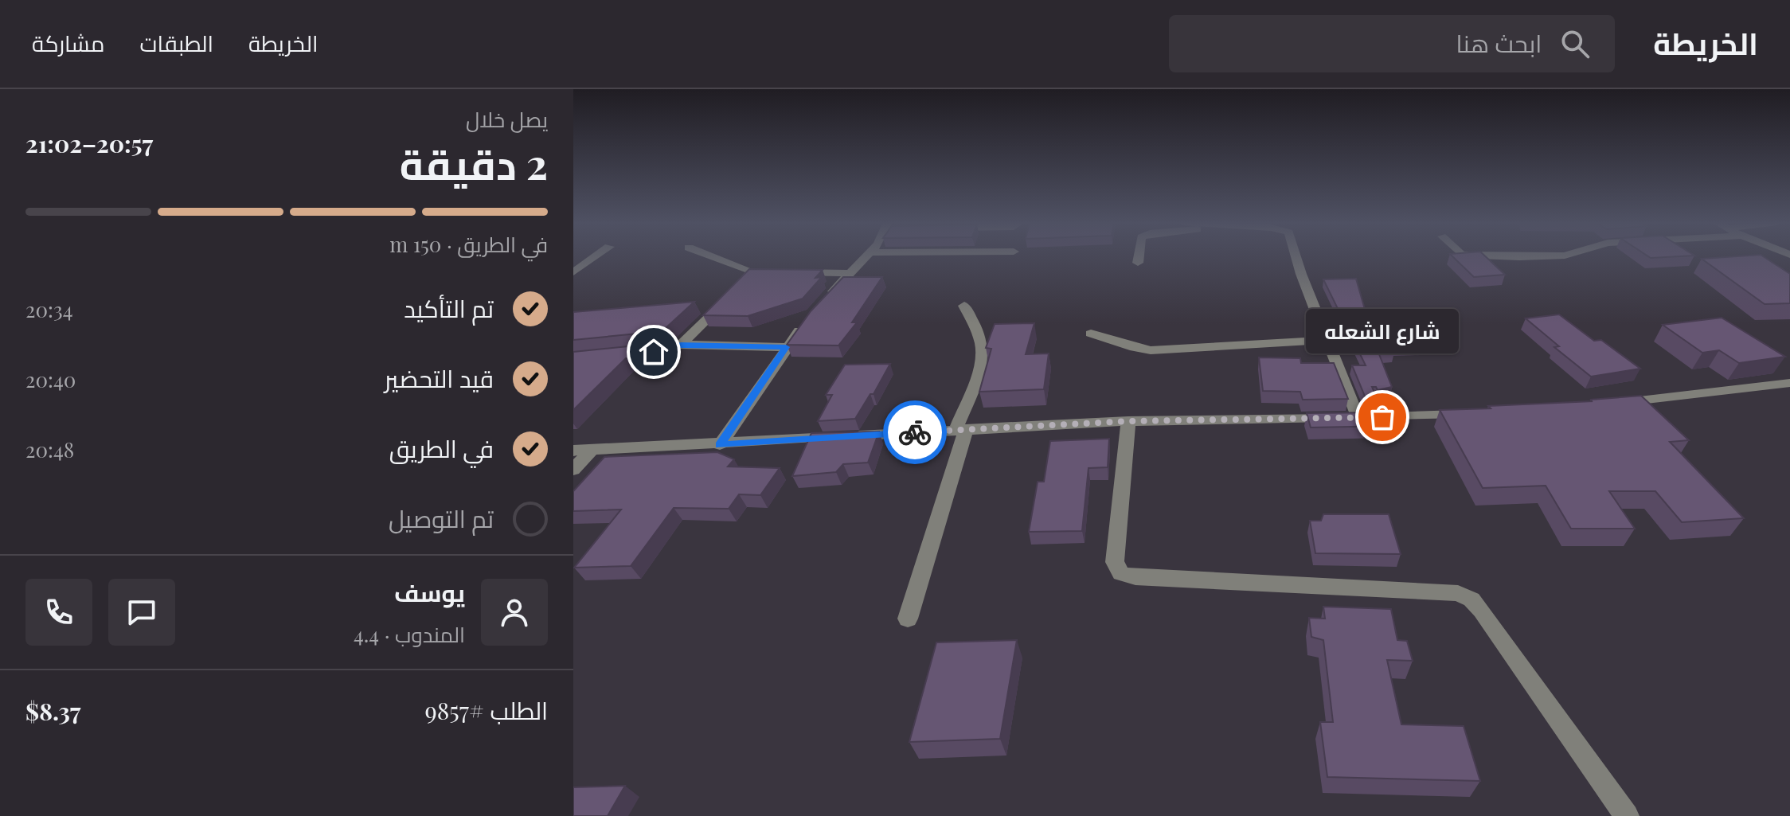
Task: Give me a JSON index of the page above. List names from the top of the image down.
{
  "places": ["شارع الشعله"],
  "page": {
    "header": "الخريطة",
    "search": "ابحث هنا",
    "nav": ["الخريطة", "الطبقات", "مشاركة"],
    "heading": ["2 دقيقة", "يصل خلال", "20:57–21:02"],
    "panel": [
      "يوسف",
      "المندوب · 4.4",
      "الطلب #9857",
      "$8.37"
    ],
    "bar": "في الطريق · 150 m",
    "list": [
      ["تم التأكيد", "20:34"],
      ["قيد التحضير", "20:40"],
      ["في الطريق", "20:48"],
      "تم التوصيل"
    ],
    "bubble": "شارع الشعله"
  }
}
